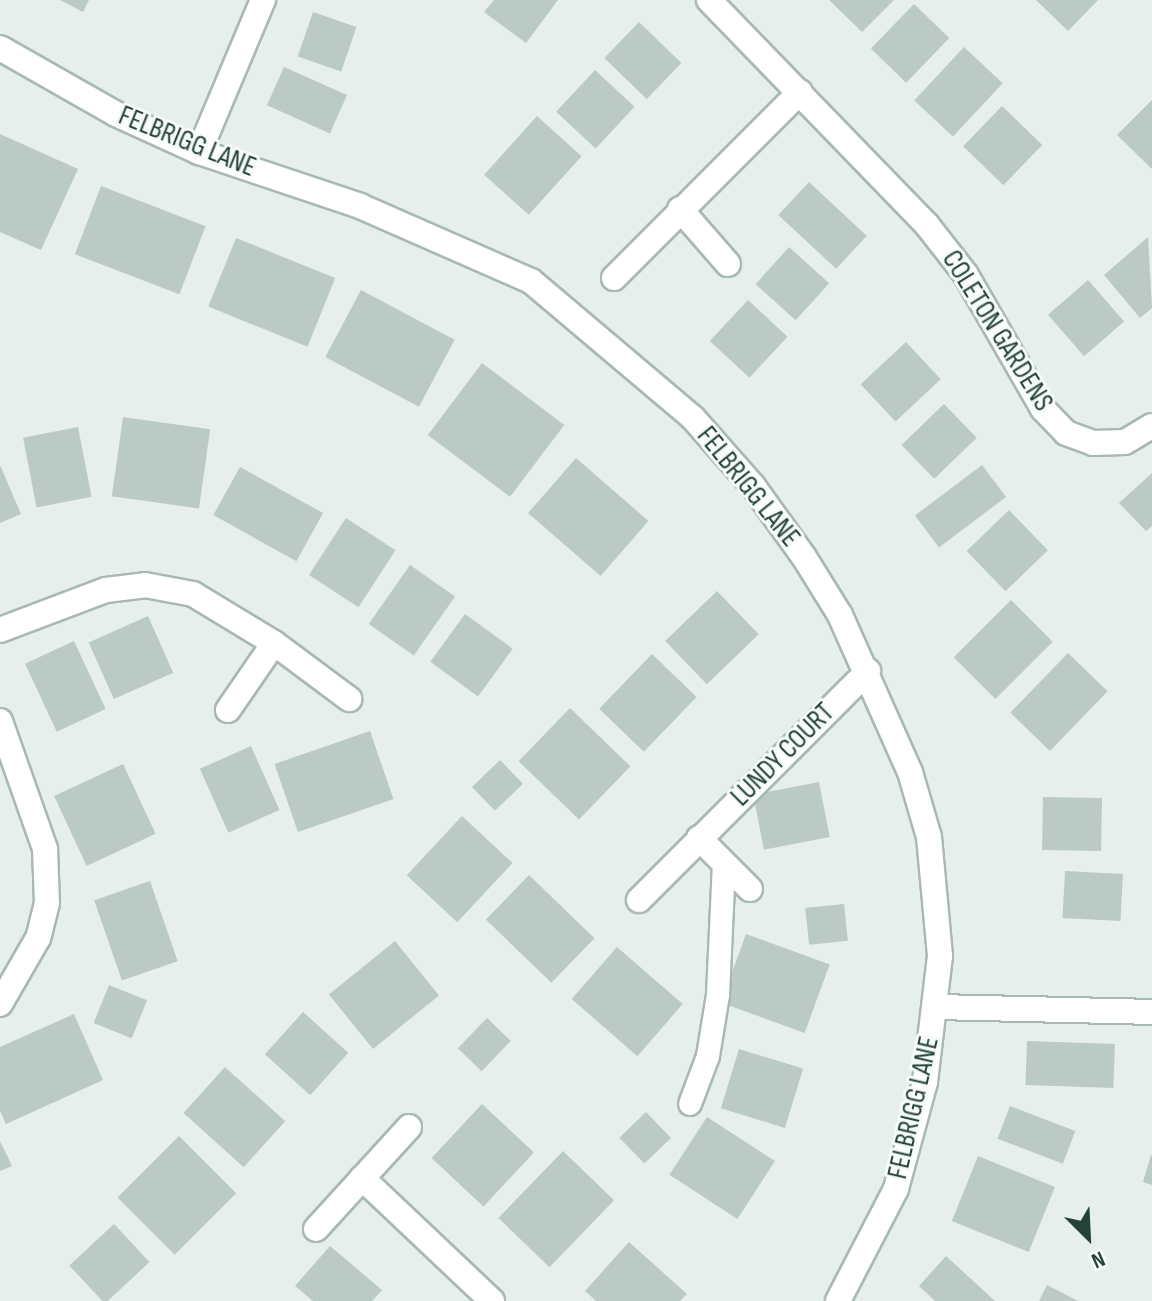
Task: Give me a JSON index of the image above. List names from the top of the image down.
{
  "streets": {
    "street": ["FELBRIGG LANE", "COLETON GARDENS", "LUNDY COURT"]
  },
  "crossings": [
    ["FELBRIGG LANE", "LUNDY COURT"]
  ],
  "north": "bottom right"
}
